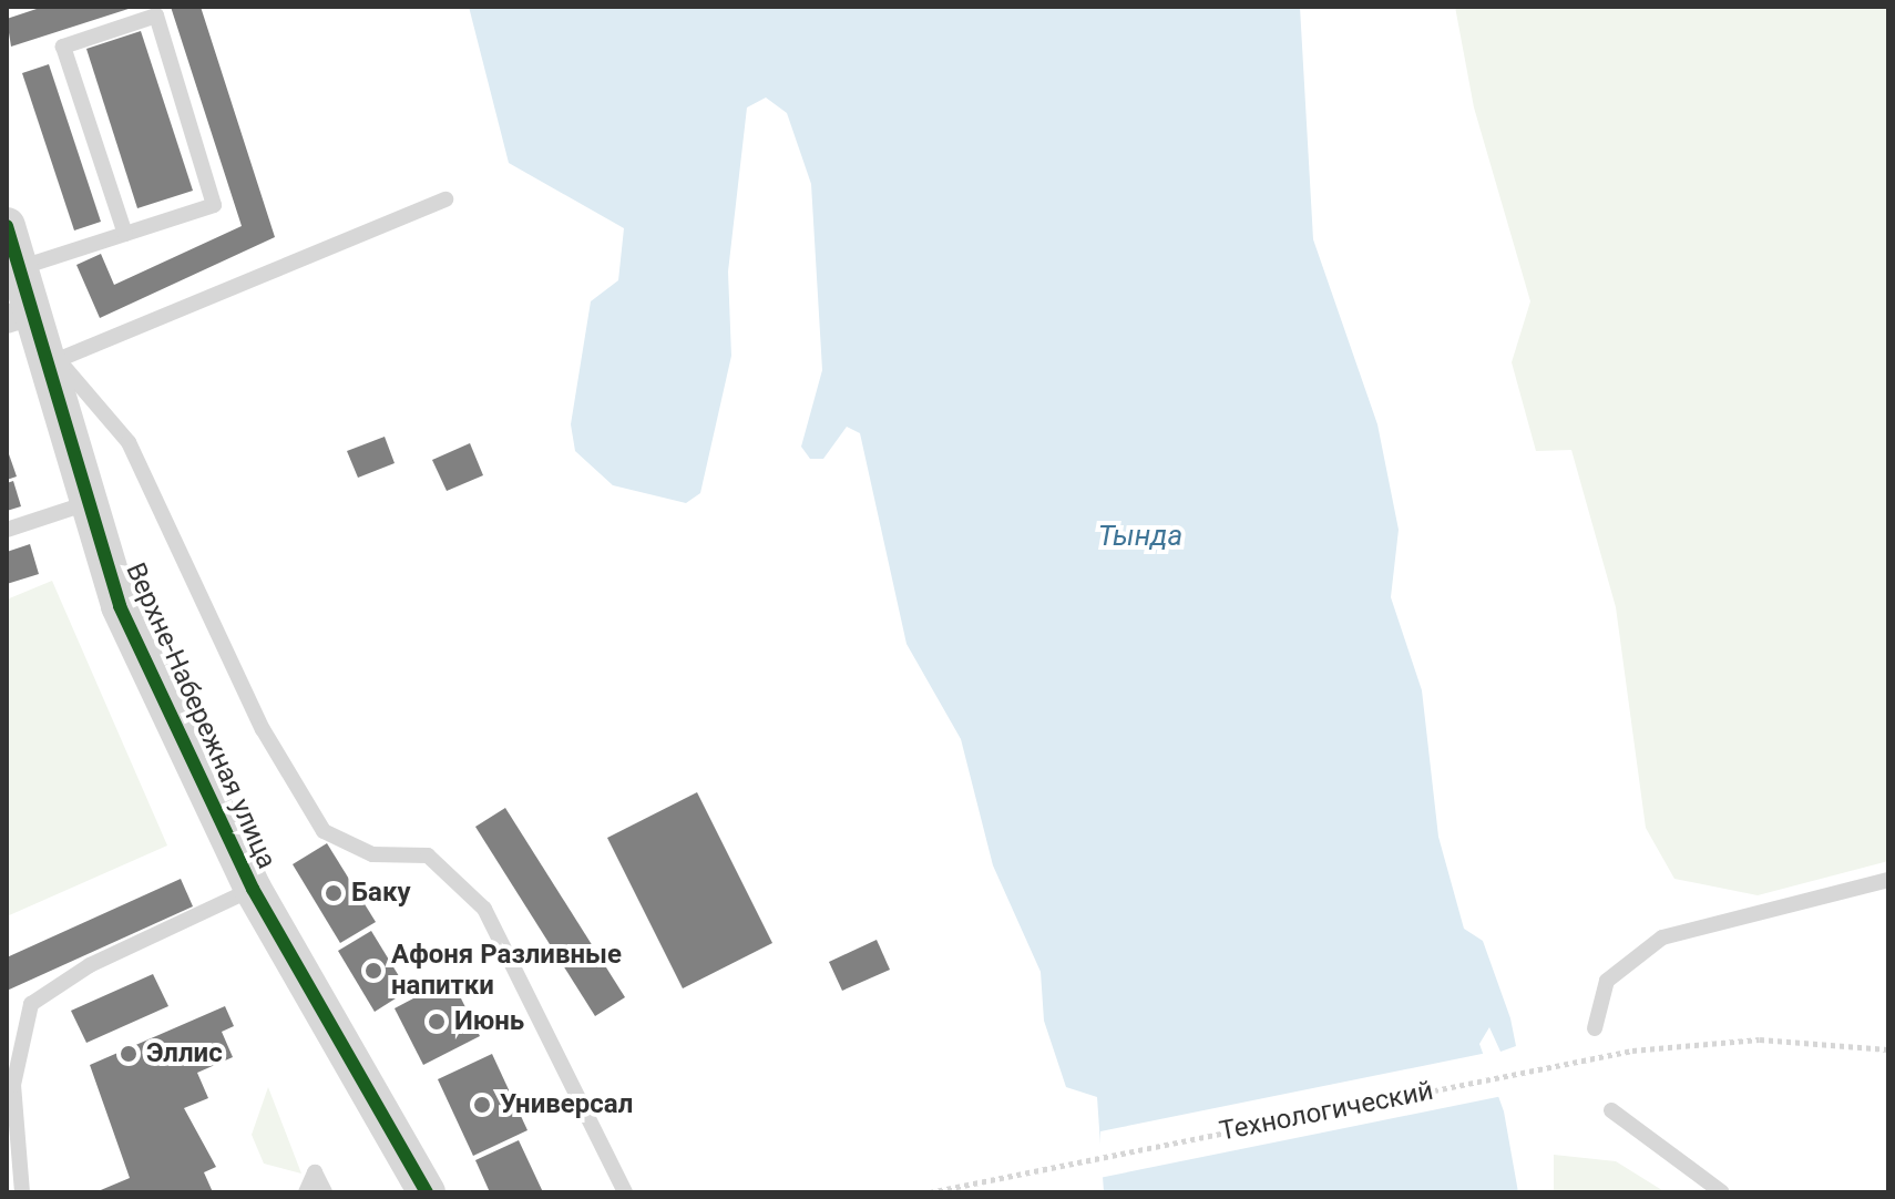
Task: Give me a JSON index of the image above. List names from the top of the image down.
{
  "streets": {
    "street": ["Верхне-Набережная улица"],
    "path": ["Технологический"]
  },
  "water": ["Тында"],
  "places": [
    "Баку",
    "Афоня Разливные напитки",
    "Июнь",
    "Эллис",
    "Универсал"
  ]
}
